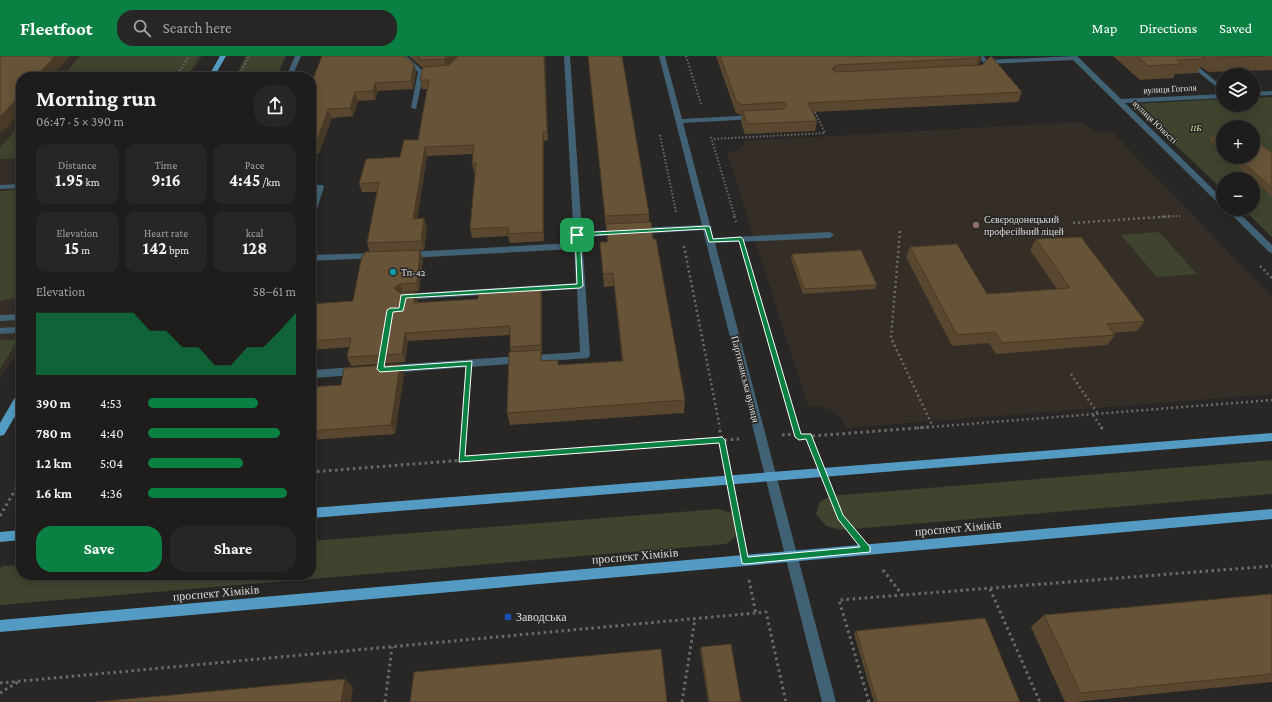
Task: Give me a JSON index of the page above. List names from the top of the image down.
{
  "streets": {
    "main road": ["проспект Хіміків"],
    "street": ["вулиця Гоголя", "вулиця Юності", "Партизанська вулиця"]
  },
  "crossings": [
    ["вулиця Гоголя", "вулиця Юності"],
    ["Партизанська вулиця", "проспект Хіміків"]
  ],
  "parks": ["11Б"],
  "places": {
    "other": ["Сєвєродонецький професійний ліцей", "Тп-42"],
    "transit": ["Заводська"]
  },
  "page": {
    "header": "Fleetfoot",
    "search": "Search here",
    "nav": ["Map", "Directions", "Saved"],
    "map_buttons": ["+", "−"],
    "heading": ["Morning run", "06:47 · 5 × 390 m"],
    "stats": [
      ["Distance", "1.95 km"],
      ["Time", "9:16"],
      ["Pace", "4:45 /km"],
      ["Elevation", "15 m"],
      ["Heart rate", "142 bpm"],
      ["kcal", "128"]
    ],
    "chart": ["Elevation", "58–61 m"],
    "list": [
      {
        "name": "390 m",
        "note": "4:53"
      },
      {
        "name": "780 m",
        "note": "4:40"
      },
      {
        "name": "1.2 km",
        "note": "5:04"
      },
      {
        "name": "1.6 km",
        "note": "4:36"
      }
    ],
    "buttons": ["Save", "Share"]
  }
}
